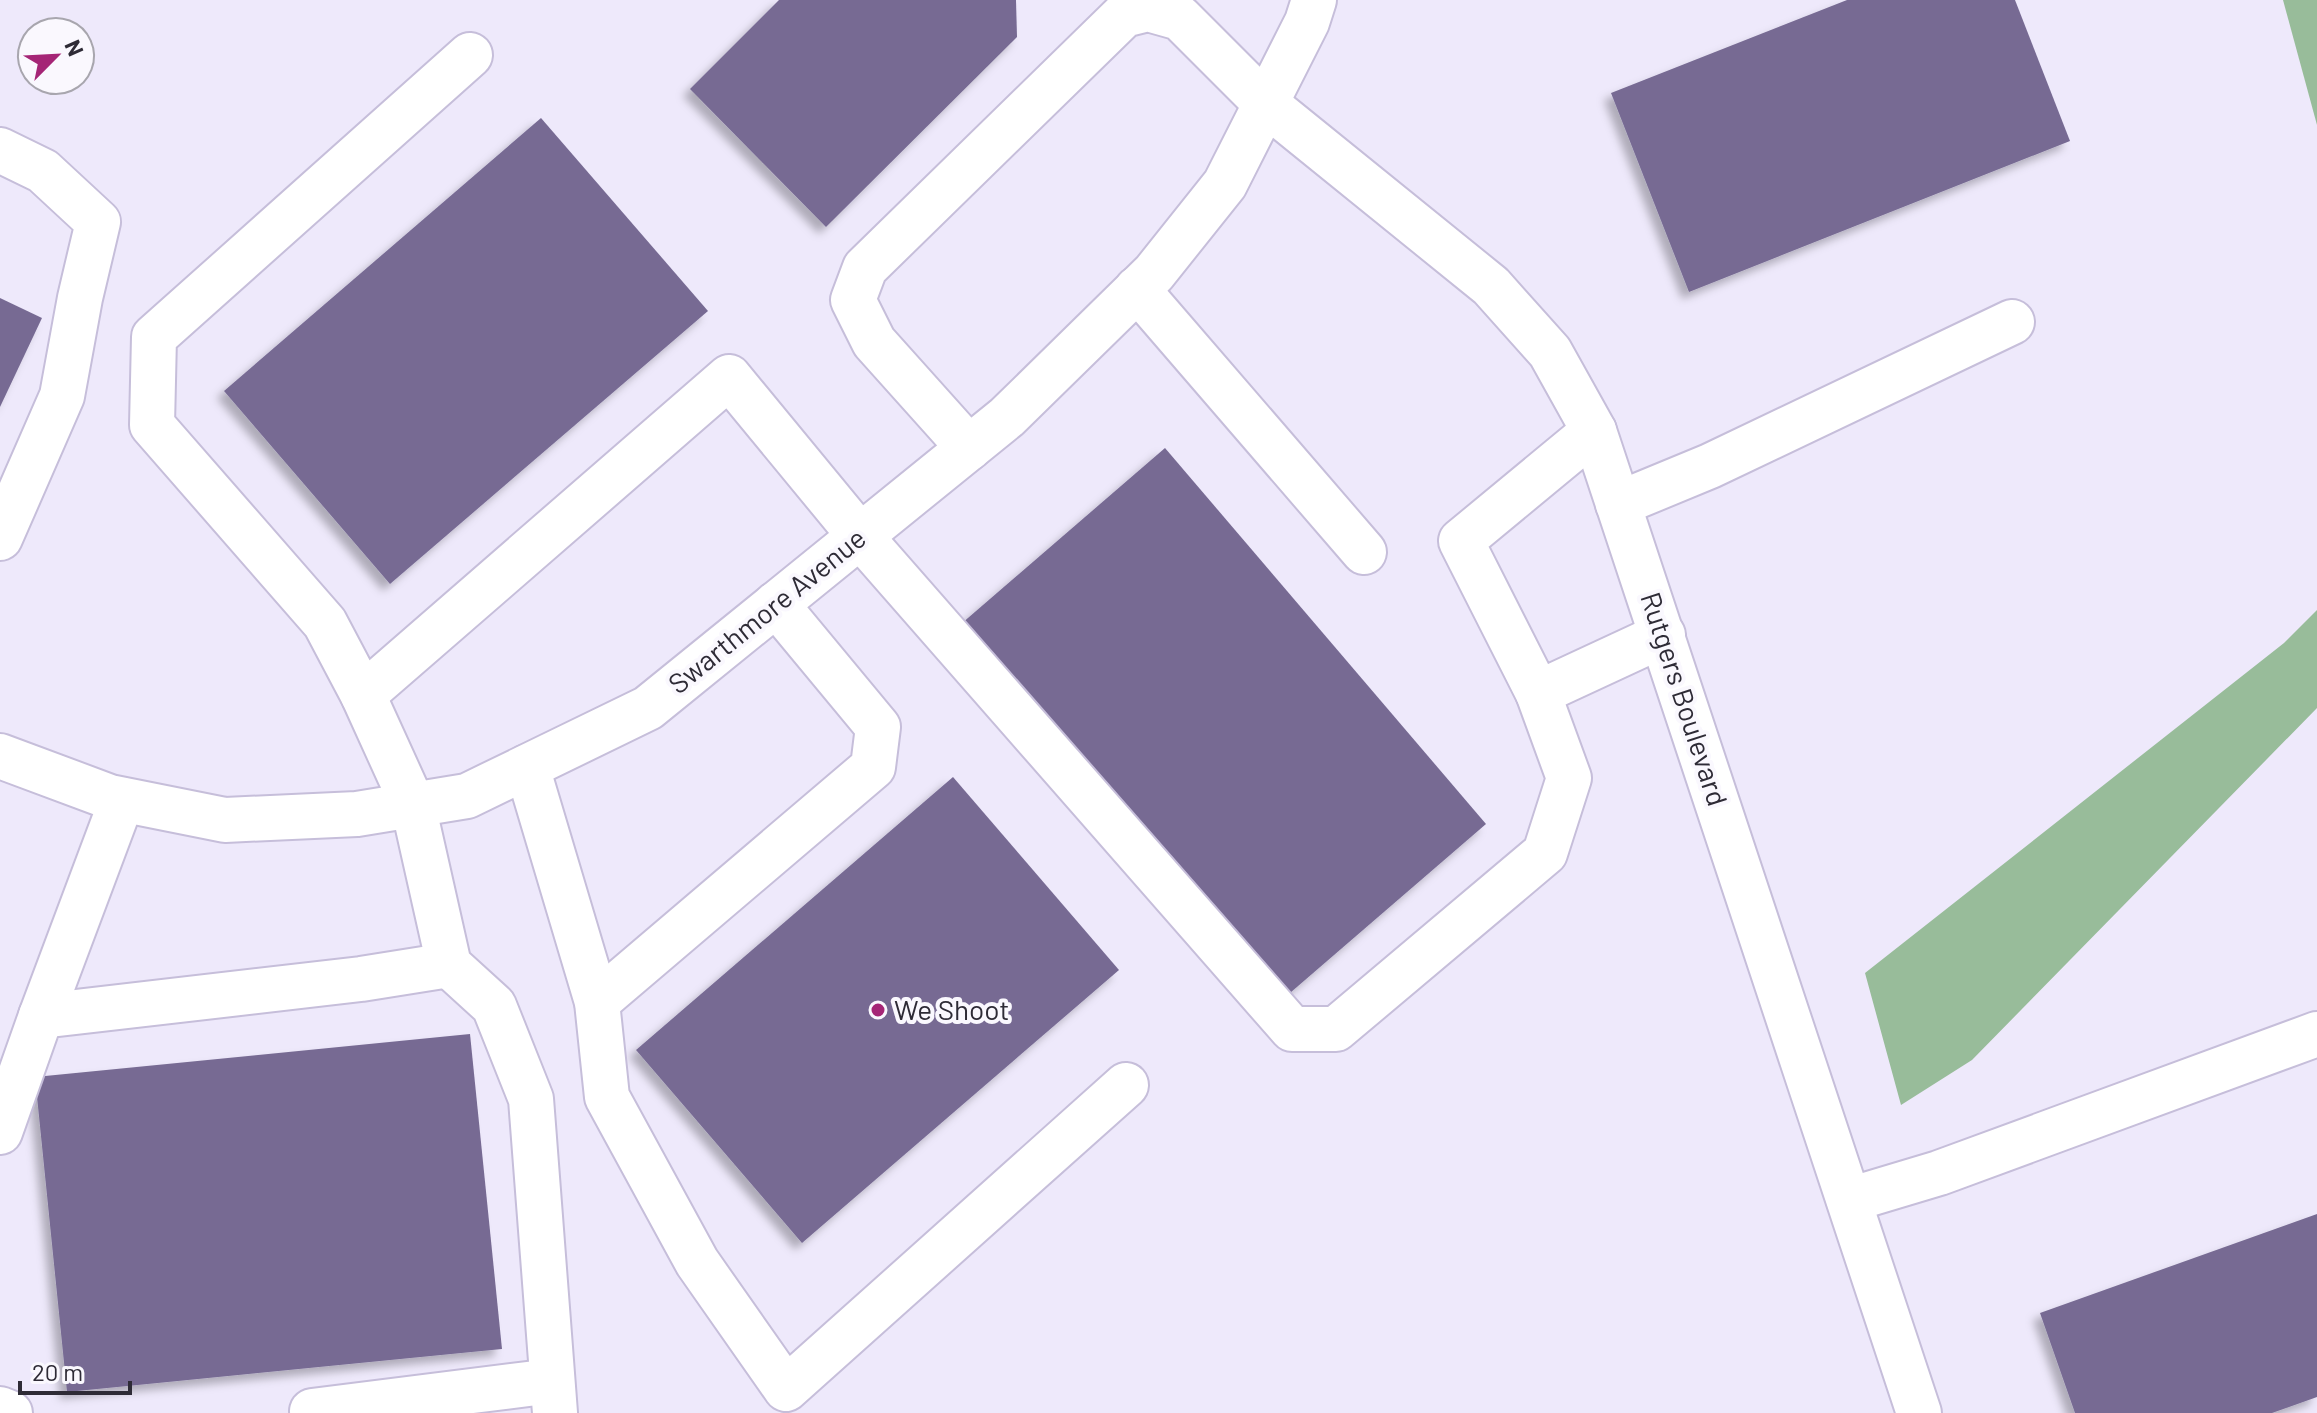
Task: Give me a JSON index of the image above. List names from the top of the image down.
{
  "streets": {
    "street": ["Swarthmore Avenue", "Rutgers Boulevard"]
  },
  "crossings": [
    ["Swarthmore Avenue", "Rutgers Boulevard"]
  ],
  "places": ["We Shoot"],
  "scale_bar": "20 m",
  "north": "top right"
}
